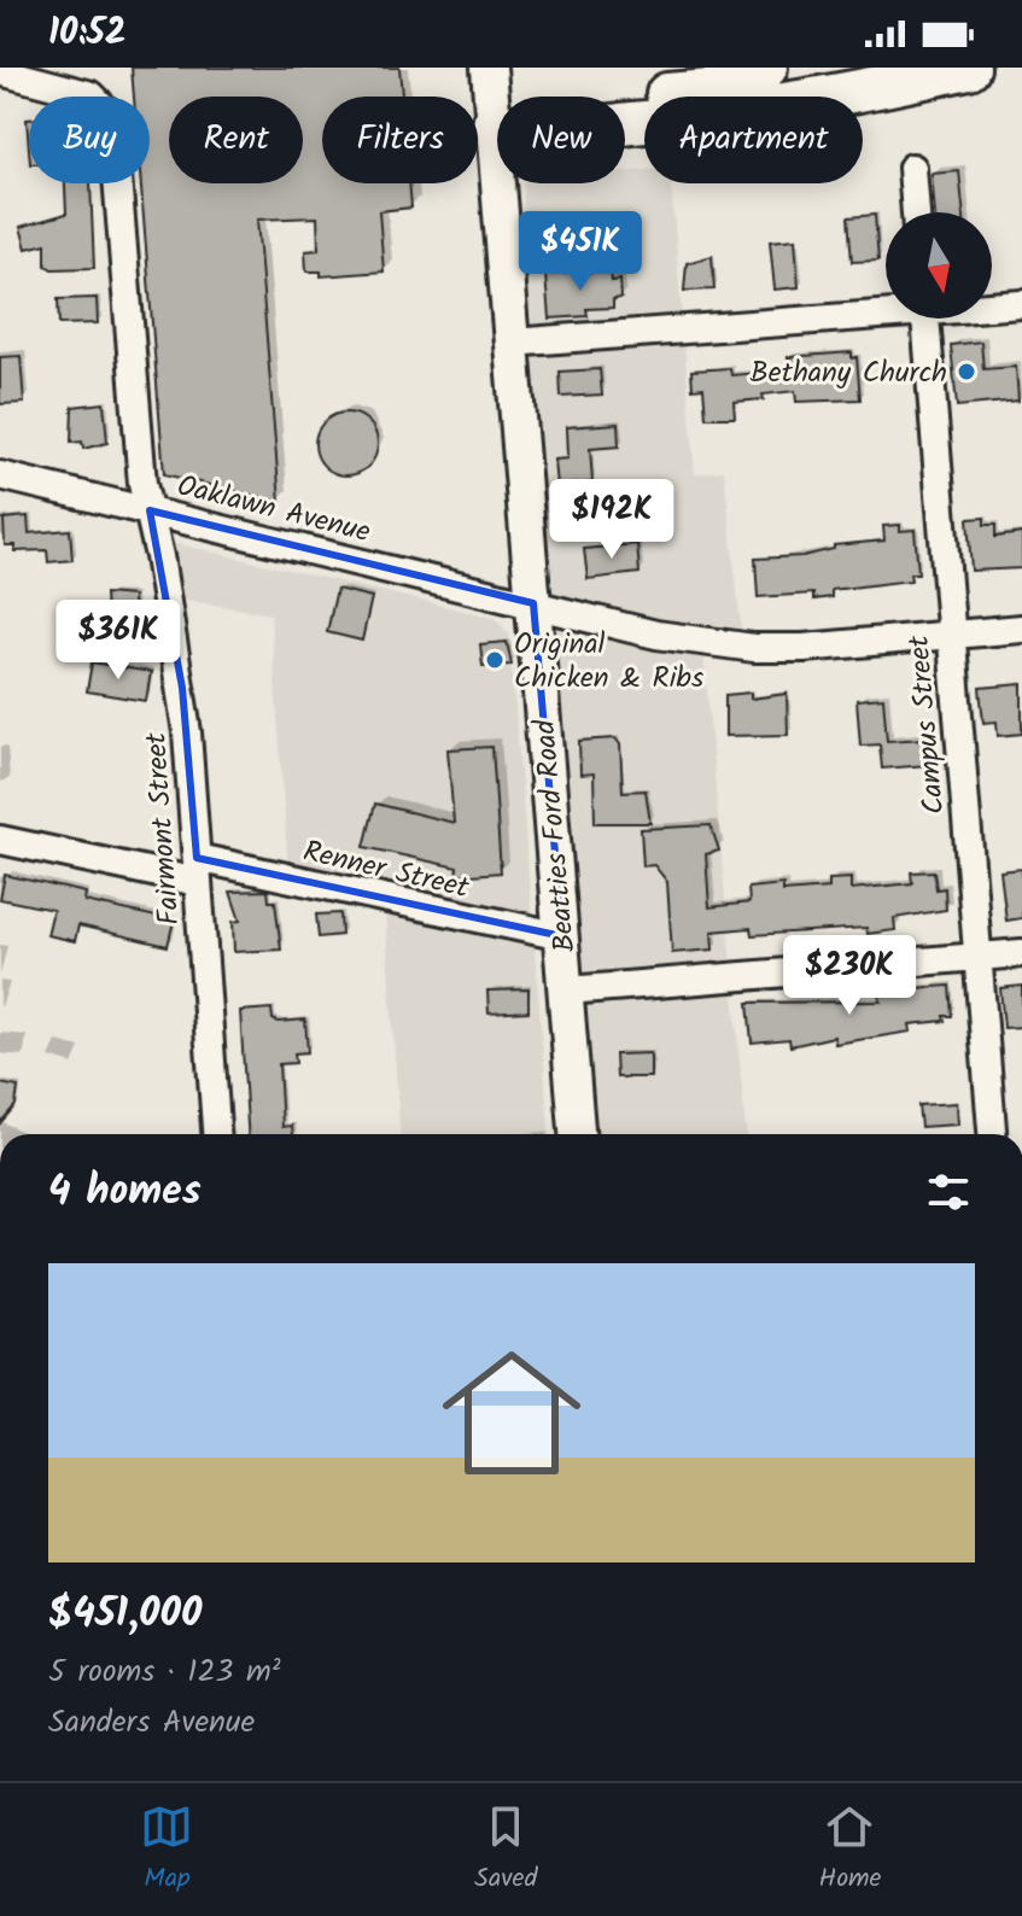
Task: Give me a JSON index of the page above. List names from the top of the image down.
{
  "streets": {
    "main road": ["Beatties Ford Road"],
    "street": [
      "Oaklawn Avenue",
      "Campus Street",
      "Fairmont Street",
      "Renner Street"
    ]
  },
  "crossings": [
    ["Oaklawn Avenue", "Campus Street"],
    ["Oaklawn Avenue", "Fairmont Street"],
    ["Oaklawn Avenue", "Beatties Ford Road"],
    ["Fairmont Street", "Renner Street"],
    ["Beatties Ford Road", "Renner Street"]
  ],
  "places": ["Bethany Church", "Original Chicken & Ribs"],
  "north": "bottom",
  "page": {
    "status": "10:52",
    "chip": [
      "Buy",
      "Rent",
      "Filters",
      "New",
      "Apartment"
    ],
    "price": [
      "$451K",
      "$192K",
      "$361K",
      "$230K"
    ],
    "heading": "4 homes",
    "list": [
      {
        "name": "$451,000",
        "note": "5 rooms · 123 m² · Sanders Avenue"
      }
    ],
    "tabs": ["Map", "Saved", "Home"]
  }
}
